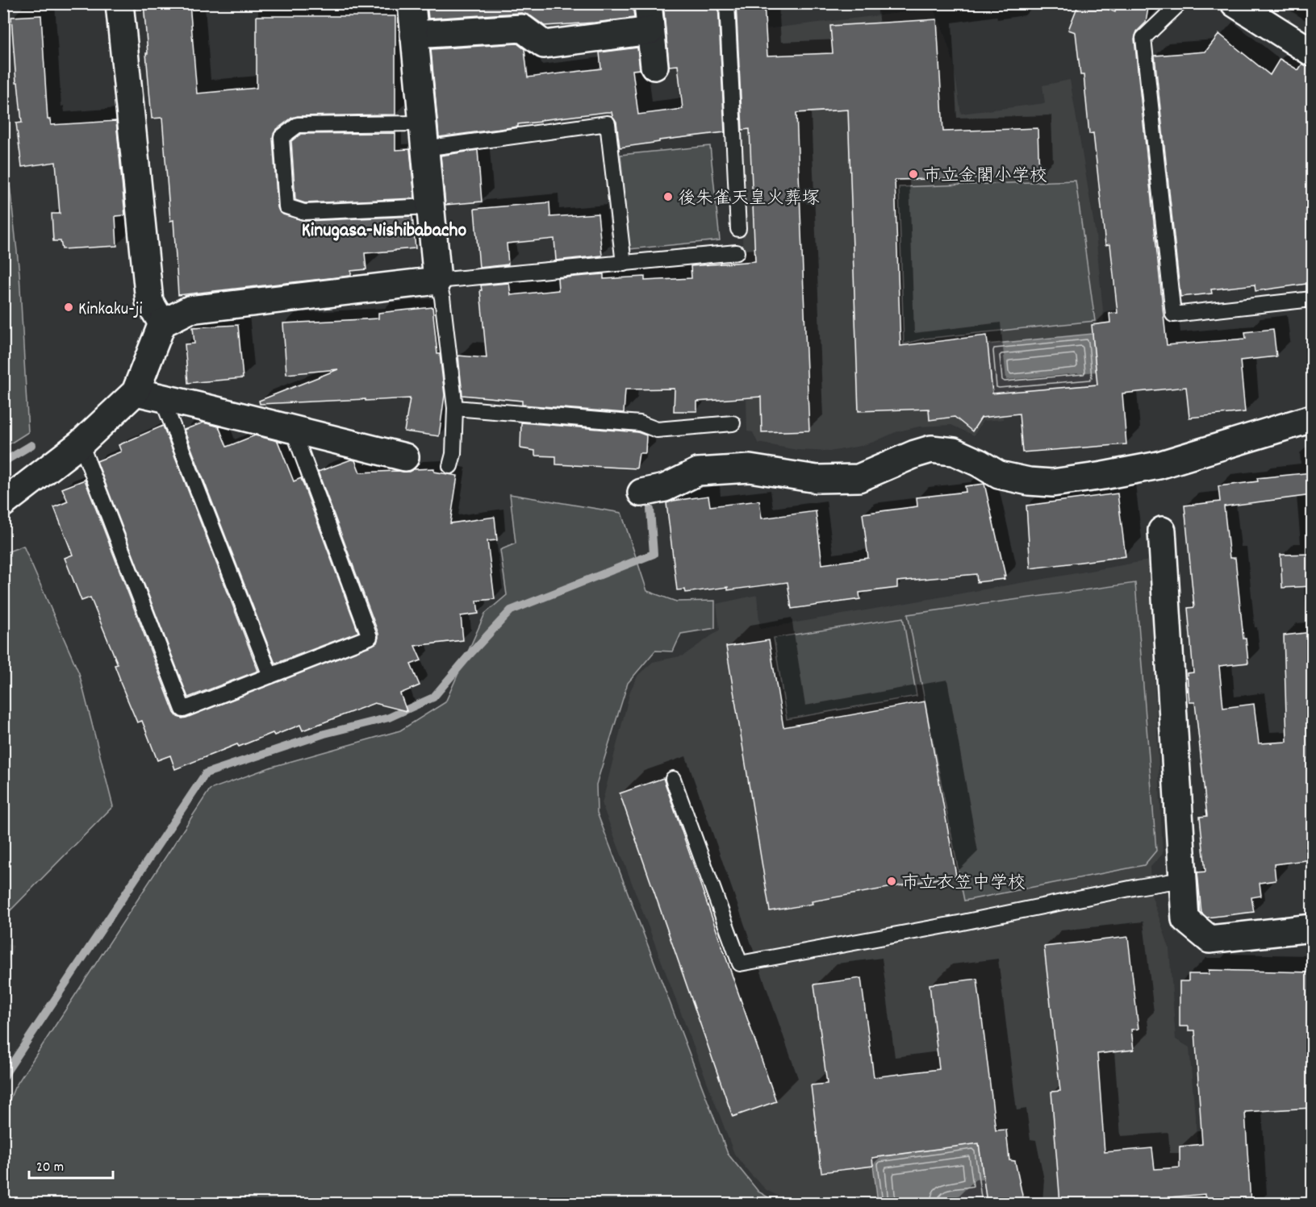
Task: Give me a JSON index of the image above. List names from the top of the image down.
{
  "districts": ["Kinugasa-Nishibabacho"],
  "places": [
    "市立金閣小学校",
    "後朱雀天皇火葬塚",
    "Kinkaku-ji",
    "市立衣笠中学校"
  ],
  "scale_bar": "20 m"
}
